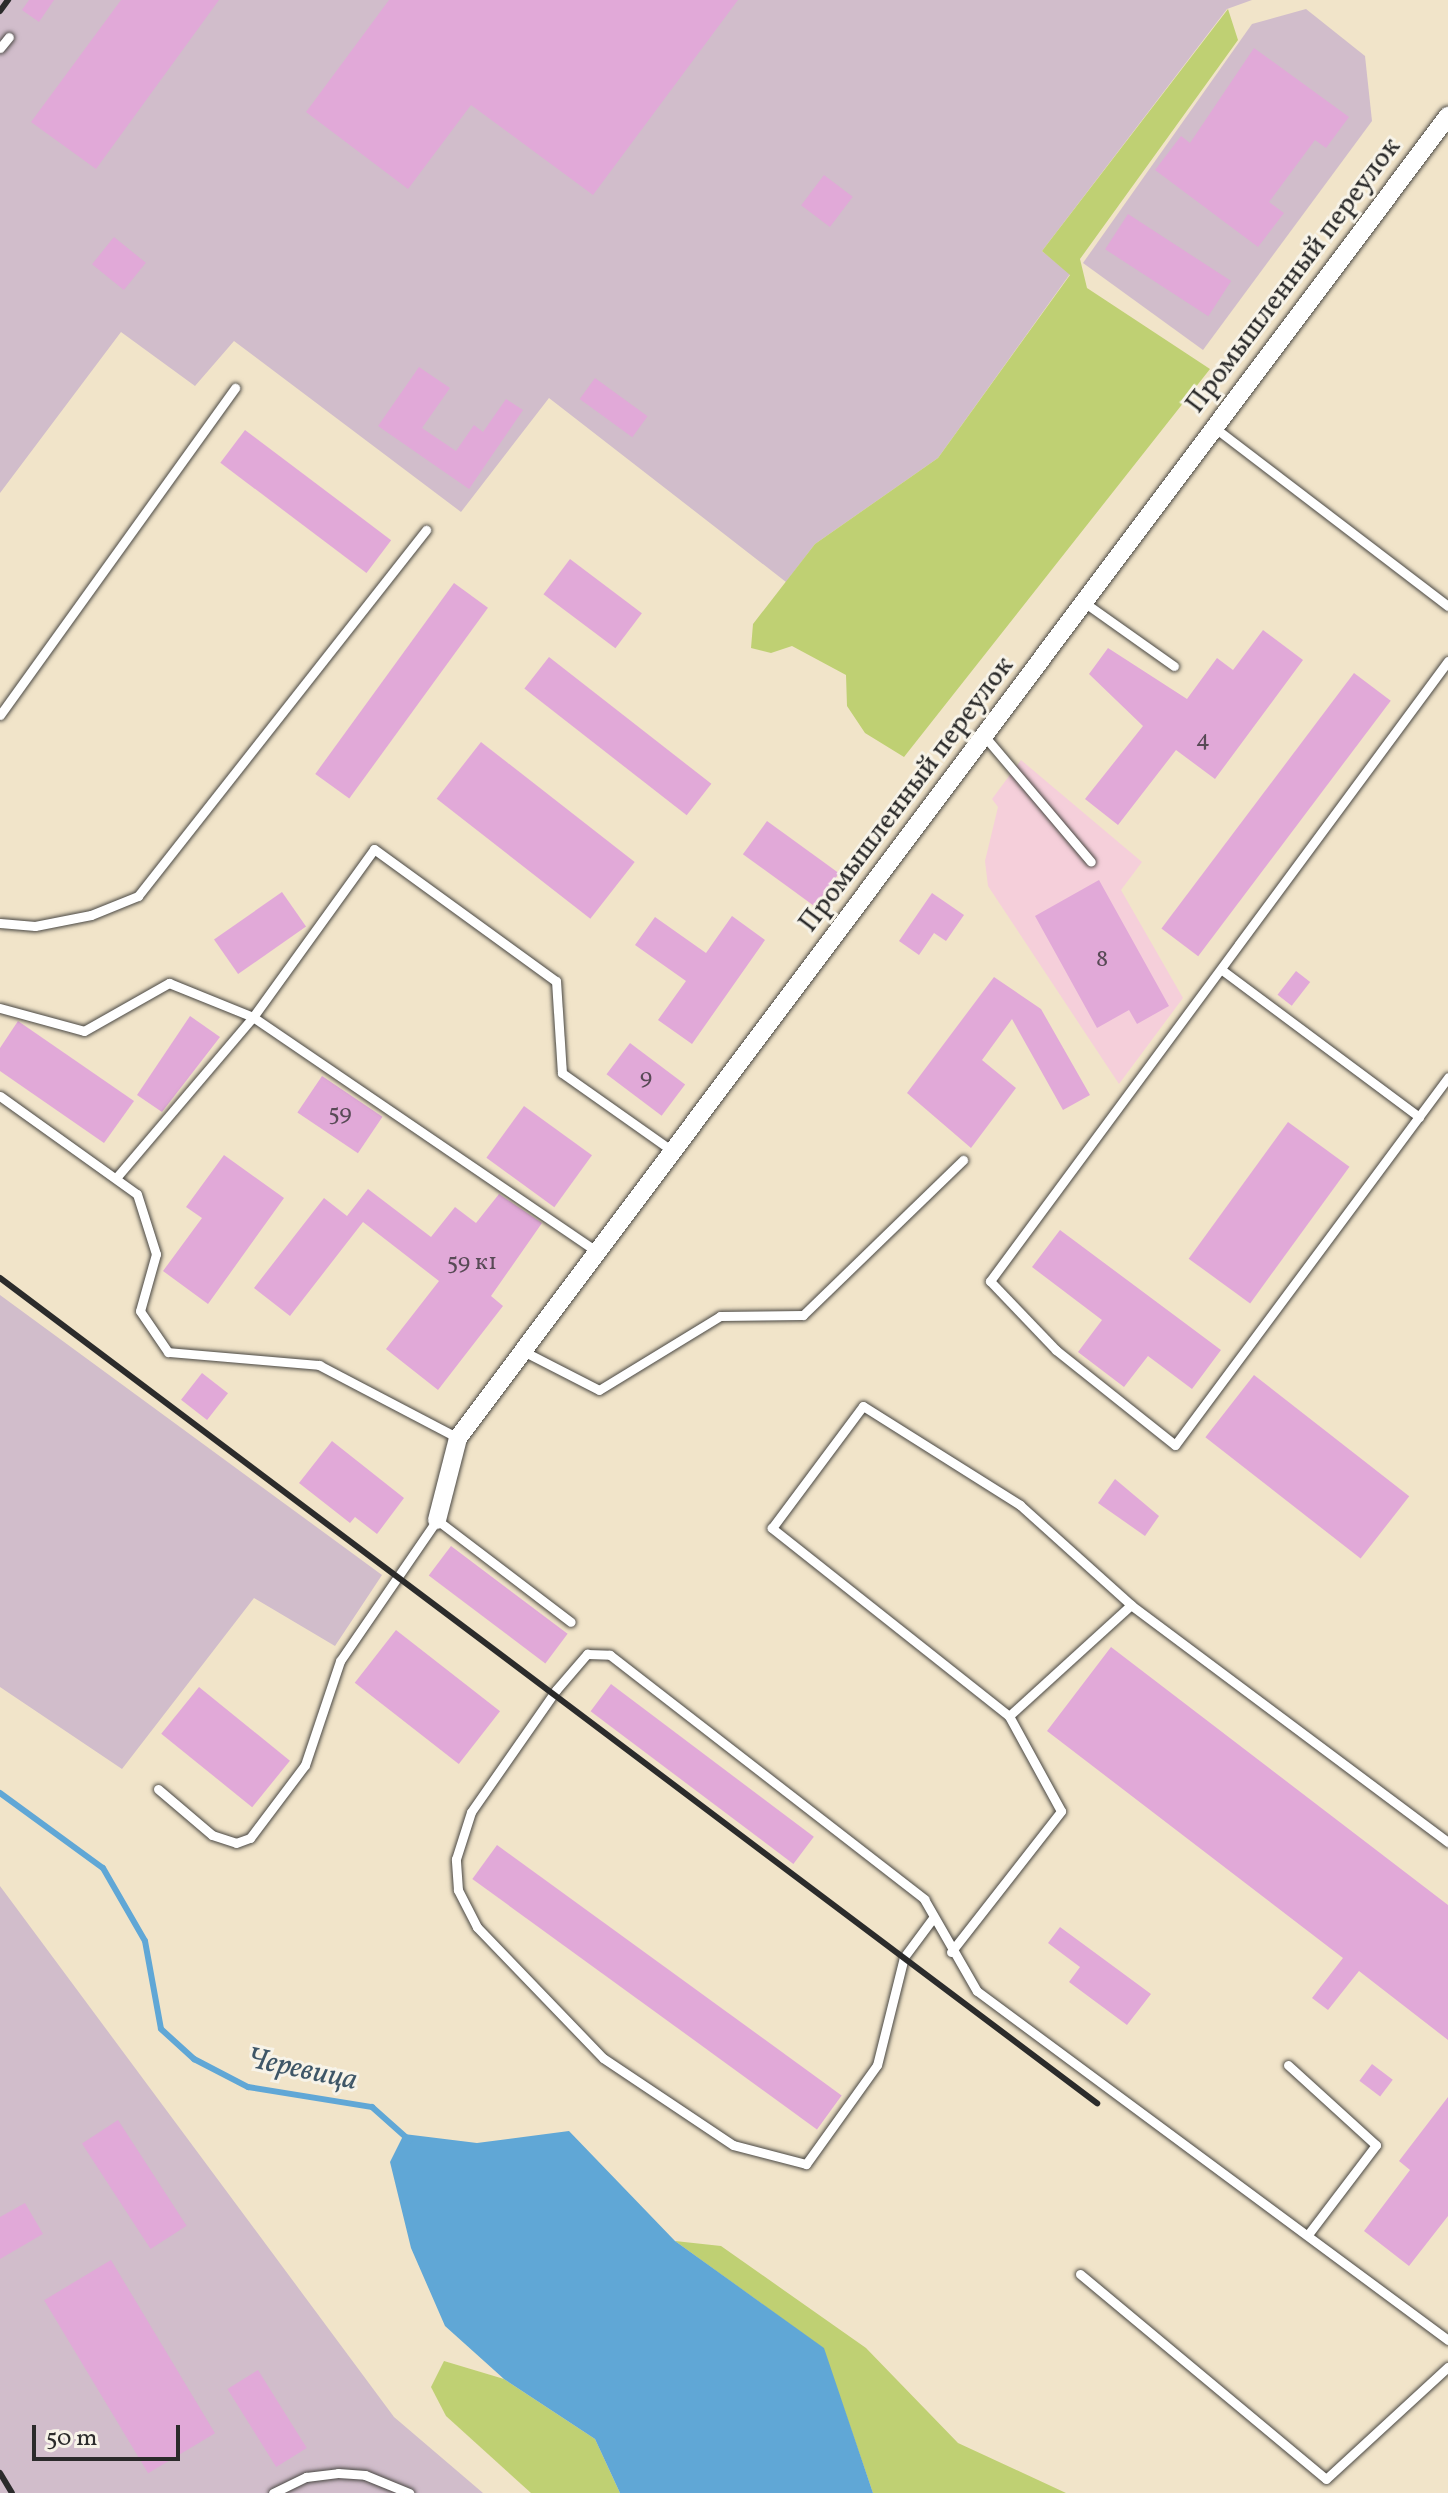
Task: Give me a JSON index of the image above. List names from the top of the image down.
{
  "streets": {
    "street": ["Промышленный переулок"]
  },
  "water": ["Черевица"],
  "house_numbers": [
    "4",
    "8",
    "9",
    "59",
    "59 к1"
  ],
  "scale_bar": "50 m"
}
